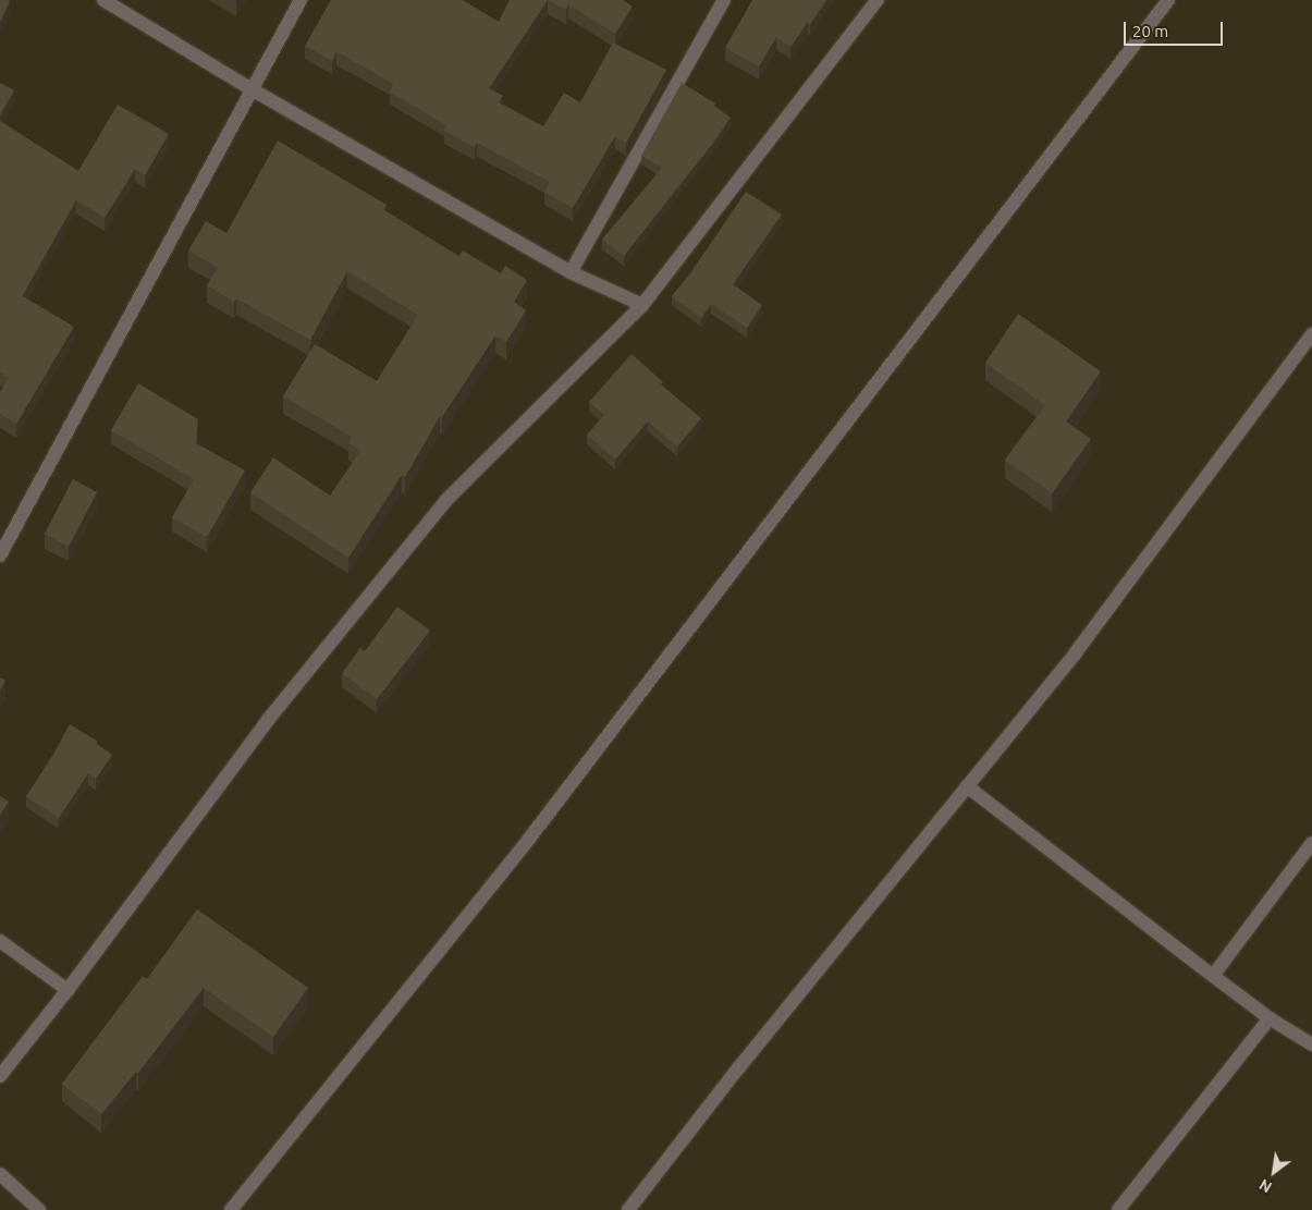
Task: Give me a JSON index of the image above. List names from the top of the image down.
{
  "scale_bar": "20 m",
  "north": "bottom left"
}
